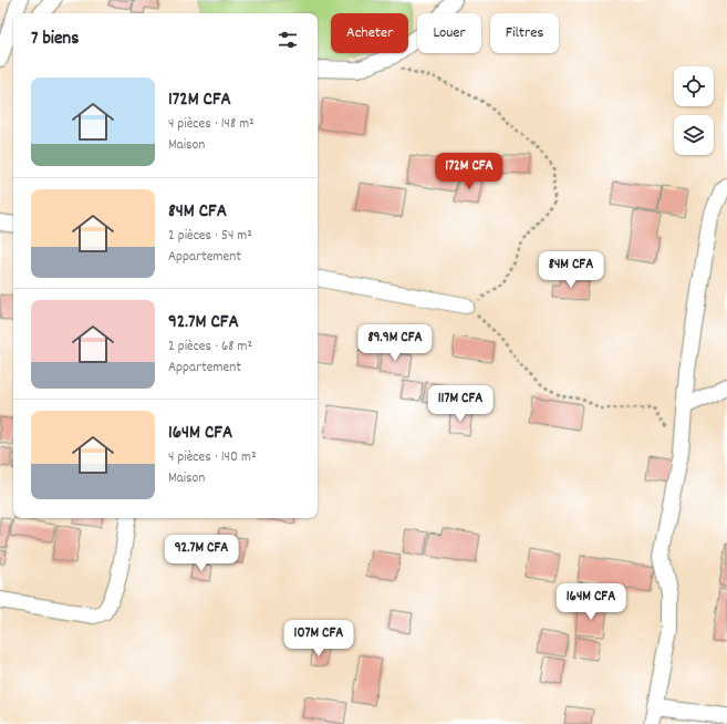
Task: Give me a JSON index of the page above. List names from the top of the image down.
{
  "page": {
    "chip": ["Acheter", "Louer", "Filtres"],
    "heading": "7 biens",
    "list": [
      {
        "name": "172M CFA",
        "note": "4 pièces · 148 m² · Maison"
      },
      {
        "name": "84M CFA",
        "note": "2 pièces · 54 m² · Appartement"
      },
      {
        "name": "92.7M CFA",
        "note": "2 pièces · 68 m² · Appartement"
      },
      {
        "name": "164M CFA",
        "note": "4 pièces · 140 m² · Maison"
      }
    ],
    "price": [
      "172M CFA",
      "84M CFA",
      "89.9M CFA",
      "117M CFA",
      "92.7M CFA",
      "164M CFA",
      "107M CFA"
    ]
  }
}
